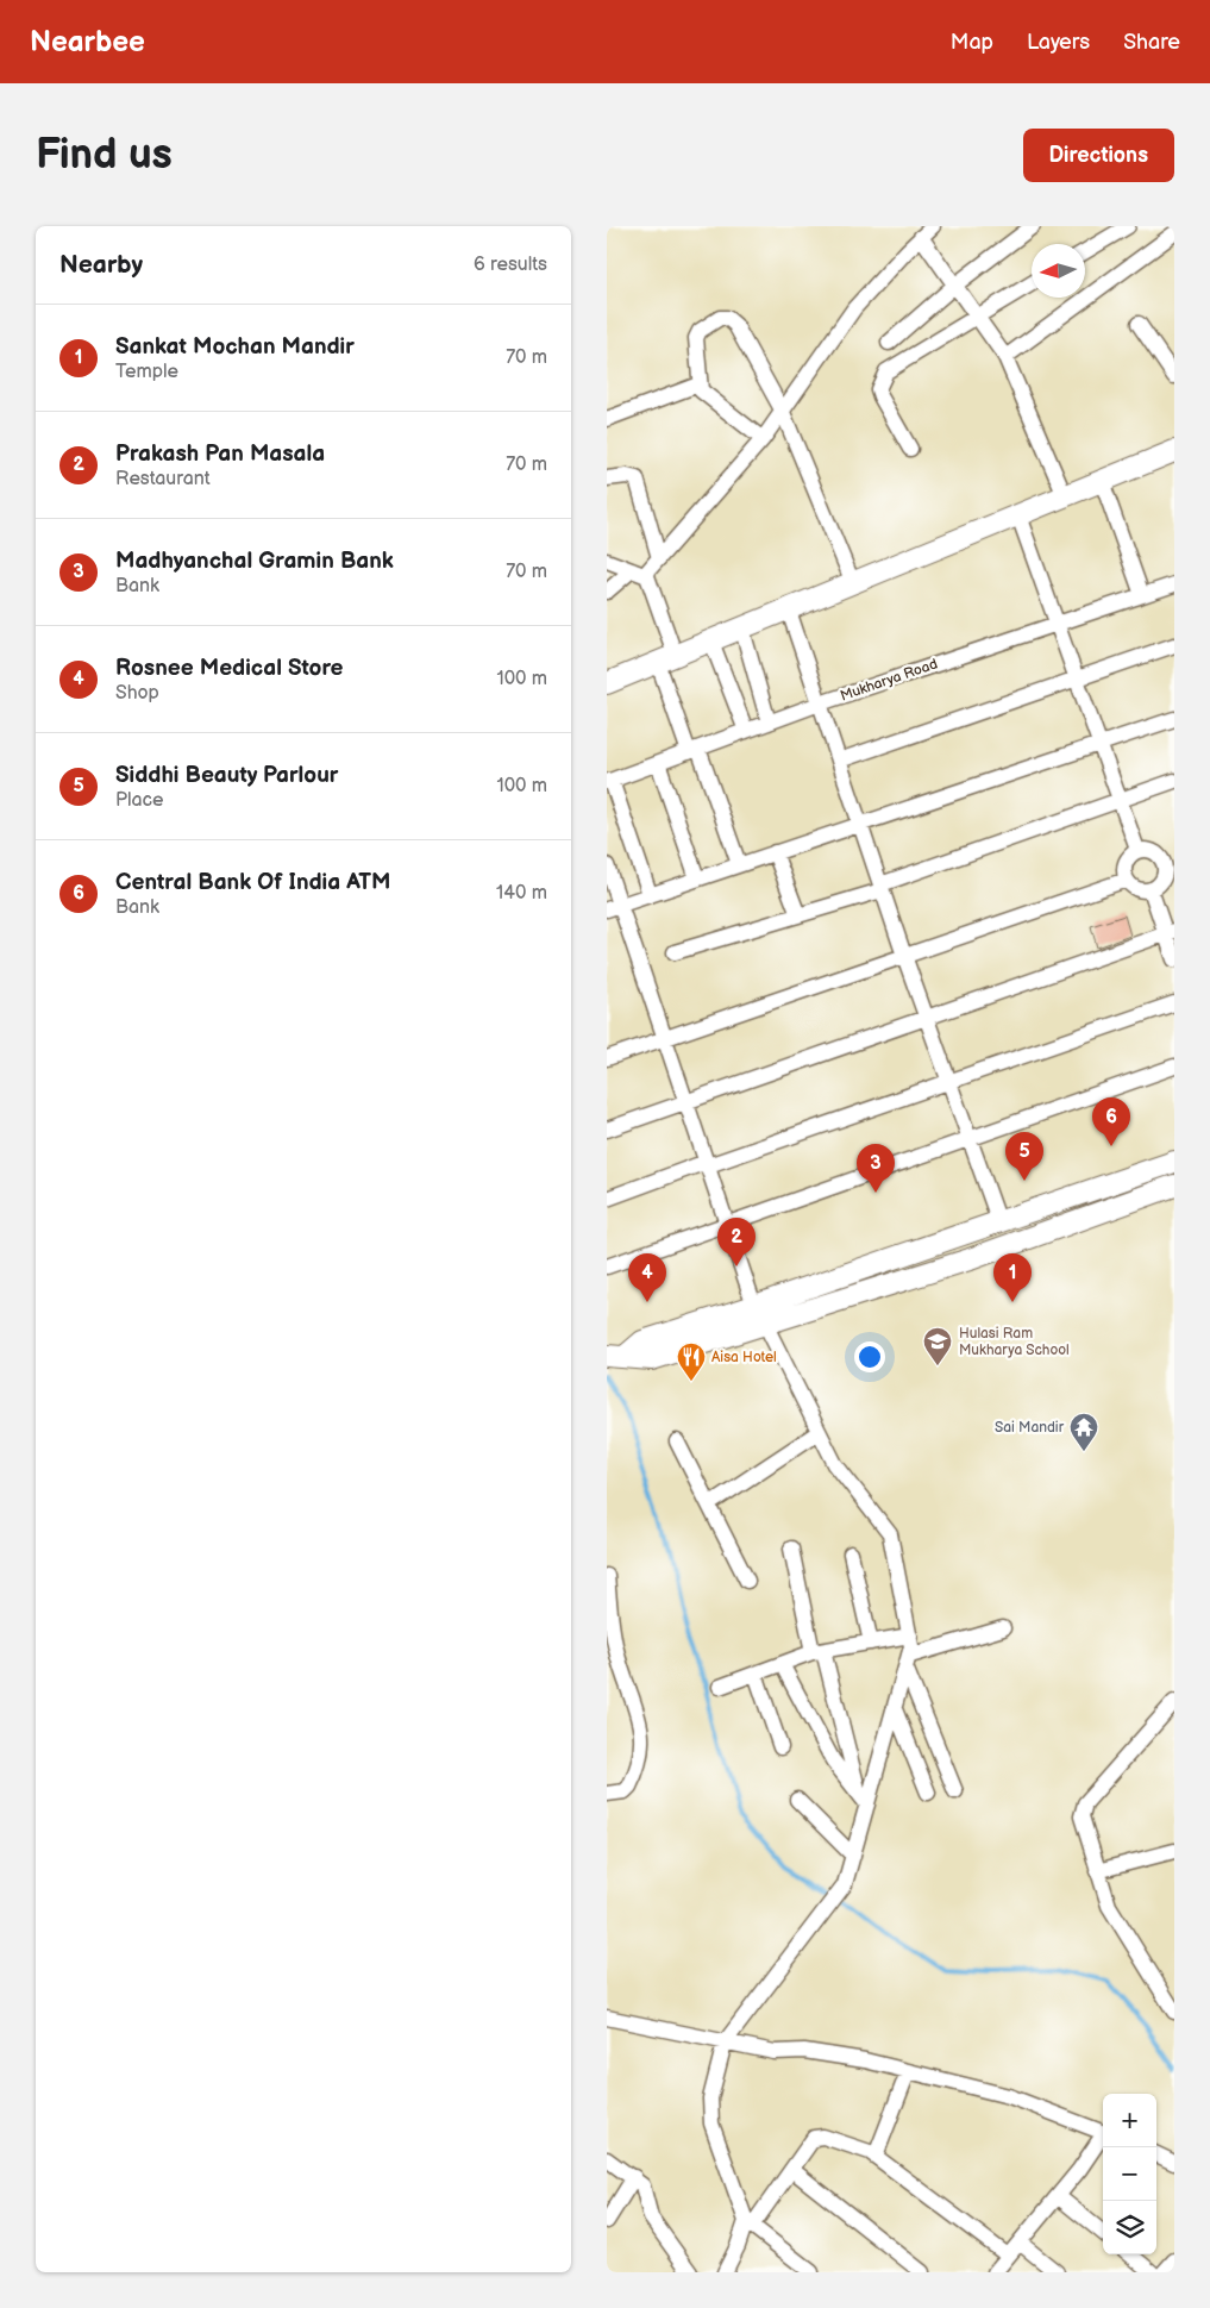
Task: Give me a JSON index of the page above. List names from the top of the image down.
{
  "streets": {
    "street": ["Mukharya Road"]
  },
  "places": {
    "school or university": ["Hulasi Ram Mukharya School"],
    "restaurant": ["Aisa Hotel"],
    "temple": ["Sai Mandir"]
  },
  "north": "left",
  "page": {
    "header": "Nearbee",
    "nav": ["Map", "Layers", "Share"],
    "buttons": "Directions",
    "title": "Find us",
    "heading": ["Nearby", "6 results"],
    "list": [
      {
        "mark": "1",
        "name": "Sankat Mochan Mandir",
        "note": "Temple",
        "value": "70 m"
      },
      {
        "mark": "2",
        "name": "Prakash Pan Masala",
        "note": "Restaurant",
        "value": "70 m"
      },
      {
        "mark": "3",
        "name": "Madhyanchal Gramin Bank",
        "note": "Bank",
        "value": "70 m"
      },
      {
        "mark": "4",
        "name": "Rosnee Medical Store",
        "note": "Shop",
        "value": "100 m"
      },
      {
        "mark": "5",
        "name": "Siddhi Beauty Parlour",
        "note": "Place",
        "value": "100 m"
      },
      {
        "mark": "6",
        "name": "Central Bank Of India ATM",
        "note": "Bank",
        "value": "140 m"
      }
    ],
    "pins": [
      "6",
      "5",
      "3",
      "2",
      "1",
      "4"
    ],
    "map_buttons": ["+", "−"]
  }
}
